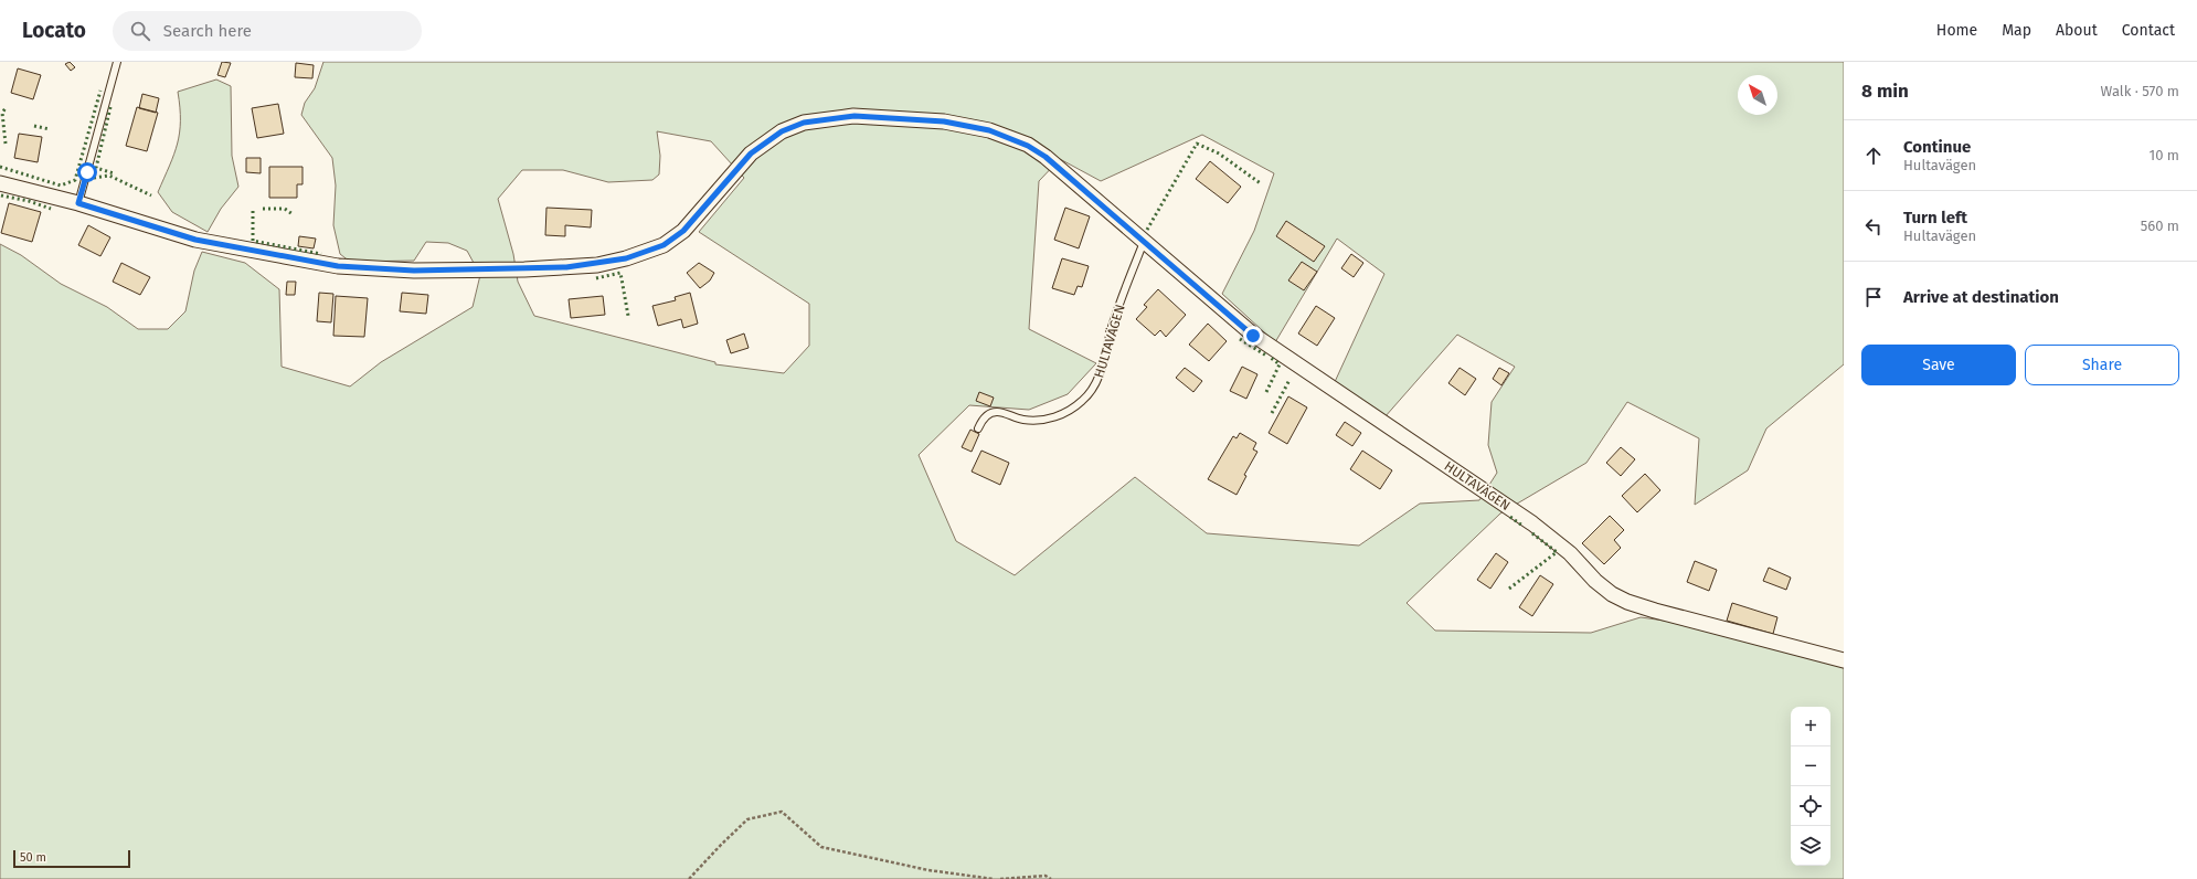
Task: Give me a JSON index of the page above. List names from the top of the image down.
{
  "streets": {
    "street": ["HULTAVÄGEN"]
  },
  "scale_bar": "50 m",
  "north": "top left",
  "page": {
    "header": "Locato",
    "search": "Search here",
    "nav": [
      "Home",
      "Map",
      "About",
      "Contact"
    ],
    "heading": ["8 min", "Walk · 570 m"],
    "list": [
      ["Continue", "Hultavägen", "10 m"],
      ["Turn left", "Hultavägen", "560 m"],
      "Arrive at destination"
    ],
    "buttons": ["Save", "Share"],
    "map_buttons": ["+", "−"],
    "scale": "50 m"
  }
}
